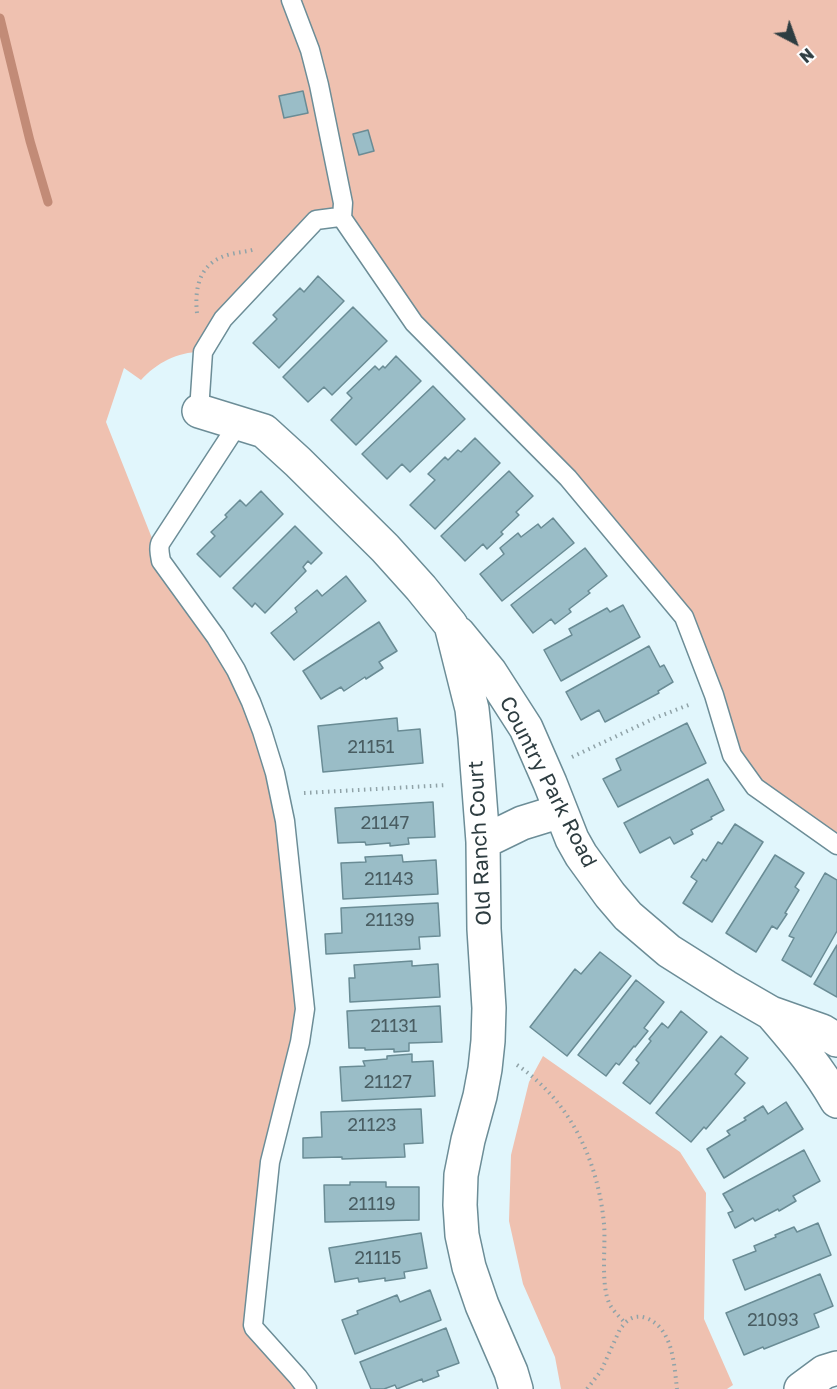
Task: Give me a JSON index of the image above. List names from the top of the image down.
{
  "streets": {
    "street": ["Country Park Road", "Old Ranch Court"]
  },
  "crossings": [
    ["Country Park Road", "Old Ranch Court"]
  ],
  "house_numbers": [
    "21151",
    "21147",
    "21143",
    "21139",
    "21131",
    "21127",
    "21123",
    "21119",
    "21115",
    "21093"
  ],
  "north": "bottom right"
}
